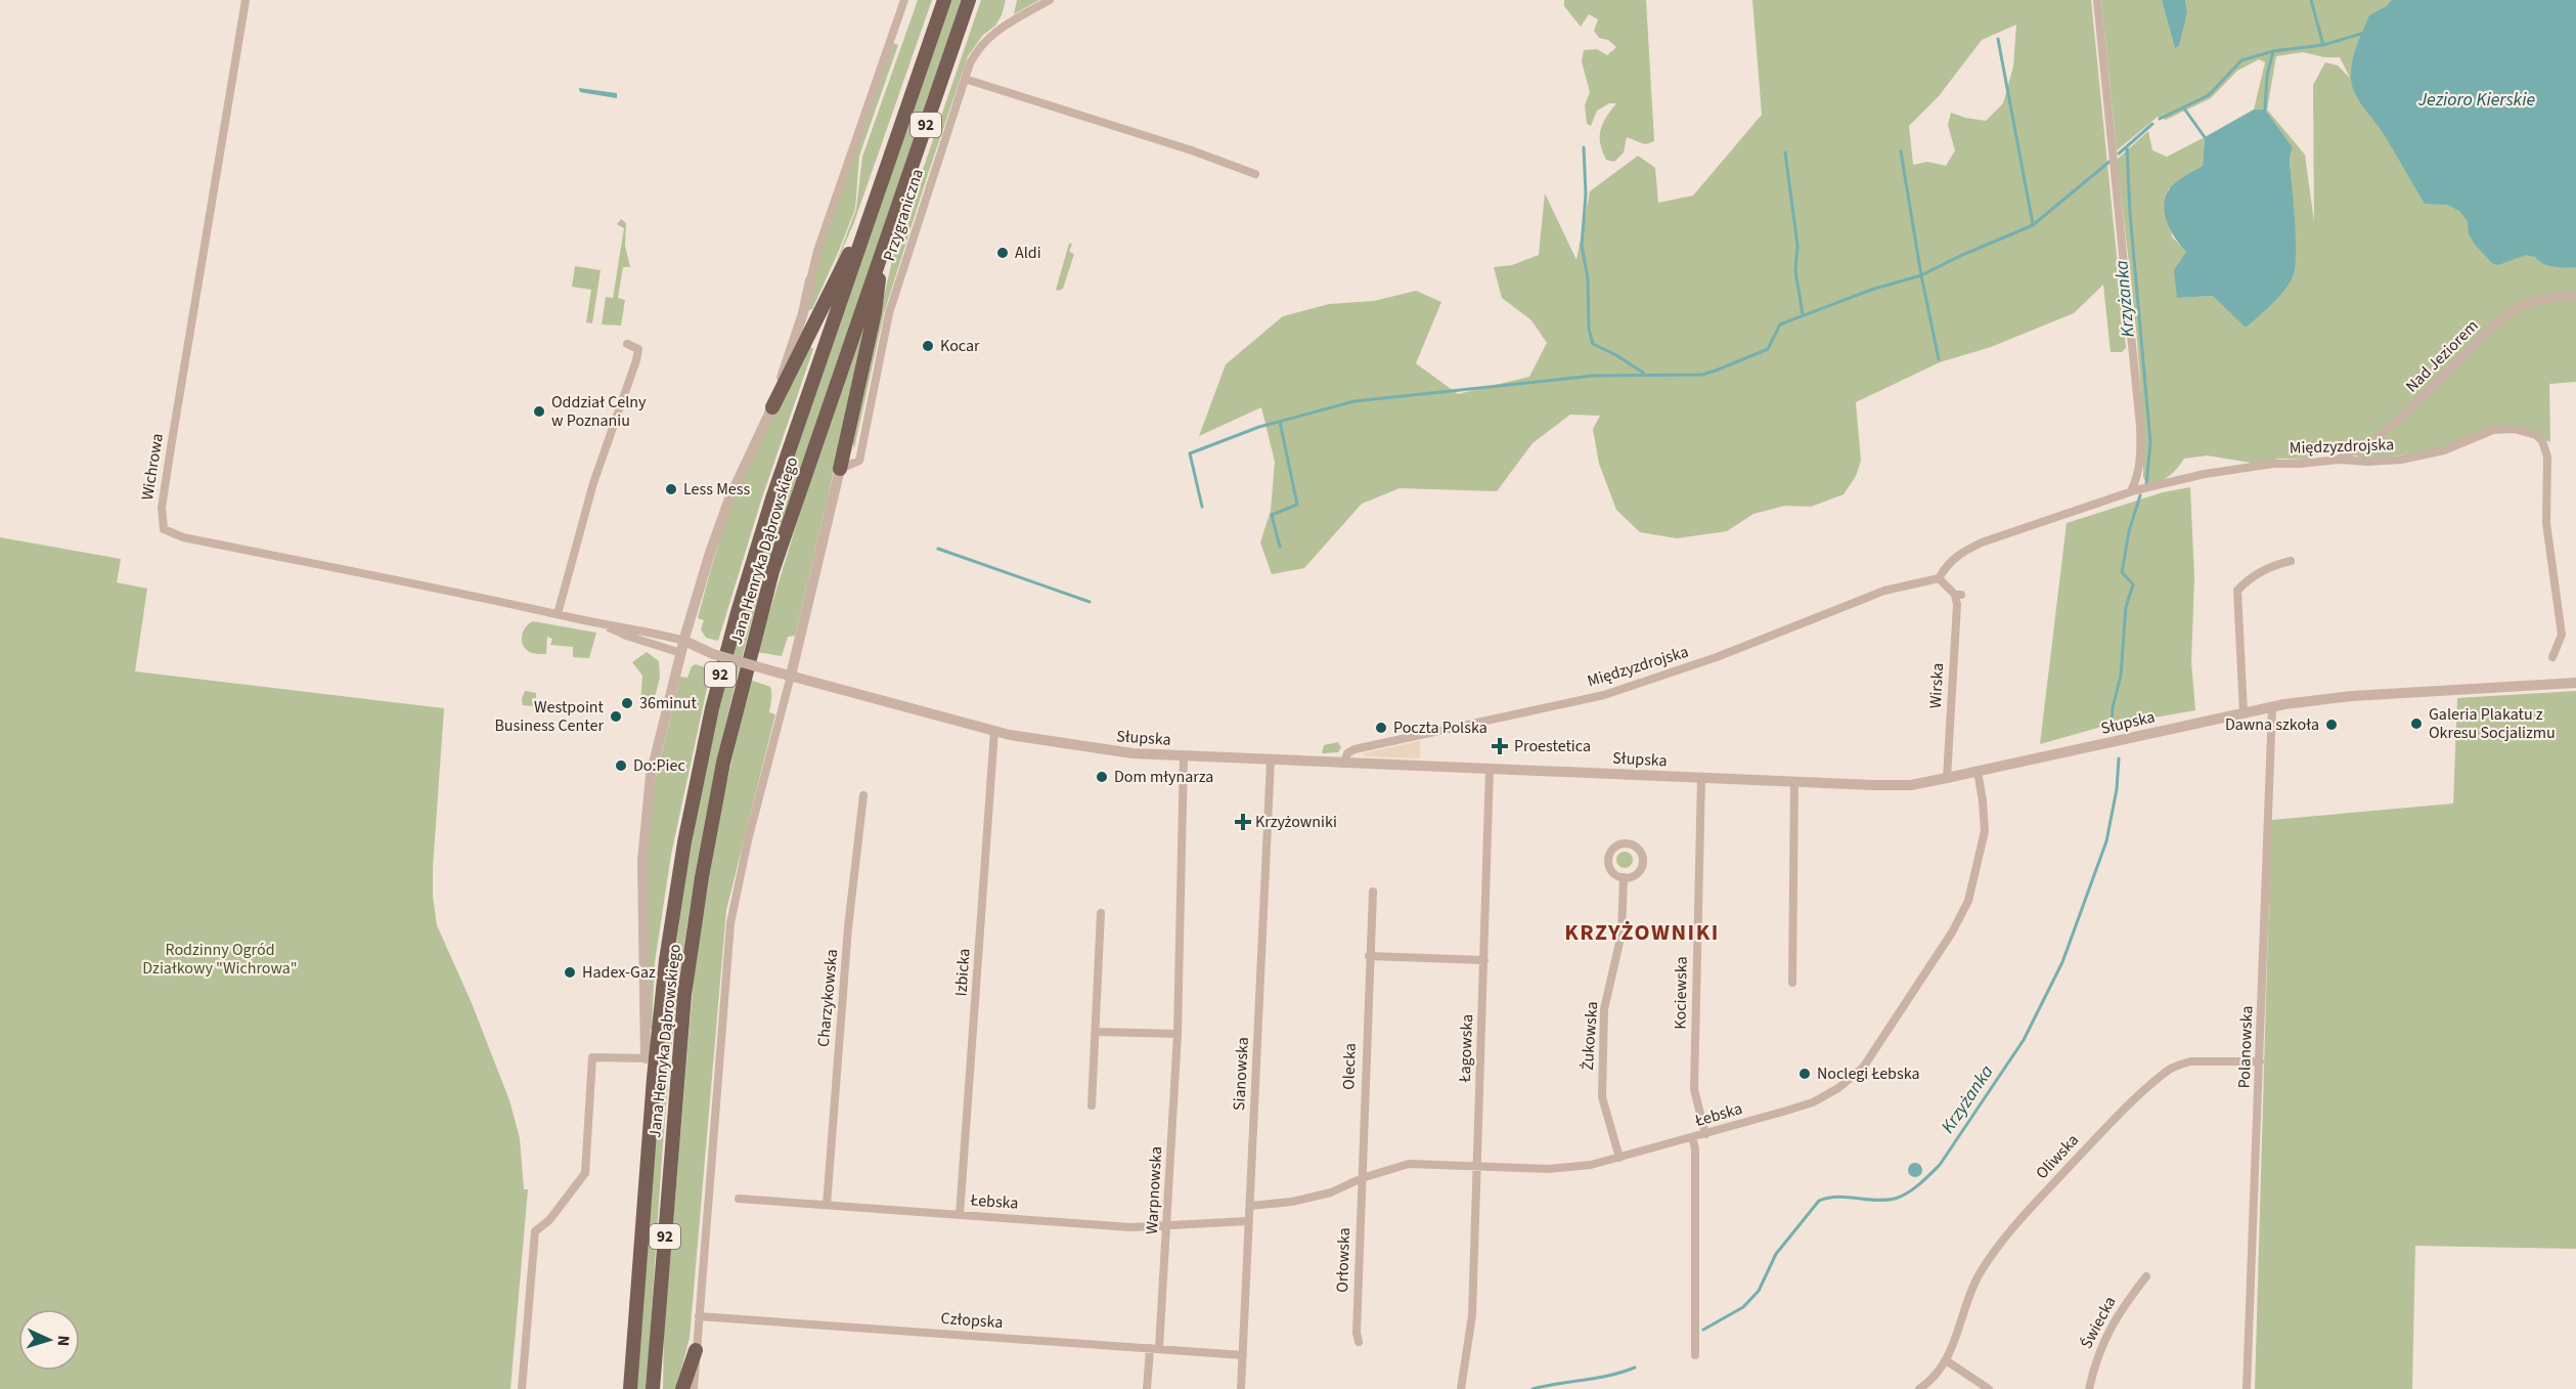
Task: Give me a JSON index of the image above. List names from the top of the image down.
{
  "streets": {
    "main road": ["92", "Jana Henryka Dąbrowskiego"],
    "street": [
      "Przygraniczna",
      "Nad Jeziorem",
      "Międzyzdrojska",
      "Wichrowa",
      "Wirska",
      "Słupska",
      "Izbicka",
      "Kociewska",
      "Charzykowska",
      "Żukowska",
      "Polanowska",
      "Łagowska",
      "Olecka",
      "Sianowska",
      "Łebska",
      "Oliwska",
      "Warpnowska",
      "Orłowska",
      "Człopska",
      "Świecka"
    ]
  },
  "crossings": [
    ["Nad Jeziorem", "Międzyzdrojska"],
    ["Międzyzdrojska", "Wirska"],
    ["Międzyzdrojska", "Słupska"],
    ["Wichrowa", "Słupska"],
    ["Wirska", "Słupska"],
    ["Słupska", "Izbicka"],
    ["Słupska", "Kociewska"],
    ["Słupska", "Polanowska"],
    ["Słupska", "Łagowska"],
    ["Słupska", "Sianowska"],
    ["Słupska", "Łebska"],
    ["Słupska", "Warpnowska"],
    ["Izbicka", "Łebska"],
    ["Kociewska", "Łebska"],
    ["Charzykowska", "Łebska"],
    ["Żukowska", "Łebska"],
    ["Polanowska", "Oliwska"],
    ["Łagowska", "Łebska"],
    ["Olecka", "Łebska"],
    ["Olecka", "Orłowska"],
    ["Sianowska", "Łebska"],
    ["Sianowska", "Człopska"],
    ["Łebska", "Warpnowska"],
    ["Łebska", "Orłowska"],
    ["Warpnowska", "Człopska"]
  ],
  "districts": ["KRZYŻOWNIKI"],
  "water": ["Jezioro Kierskie", "Krzyżanka"],
  "parks": ["Rodzinny Ogród Działkowy \"Wichrowa\""],
  "places": {
    "other": [
      "Aldi",
      "Kocar",
      "Oddział Celny w Poznaniu",
      "Less Mess",
      "36minut",
      "Westpoint Business Center",
      "Galeria Plakatu z Okresu Socjalizmu",
      "Dawna szkoła",
      "Poczta Polska",
      "Do:Piec",
      "Dom młynarza",
      "Hadex-Gaz",
      "Noclegi Łebska"
    ],
    "health": ["Proestetica", "Krzyżowniki"]
  },
  "north": "right"
}
